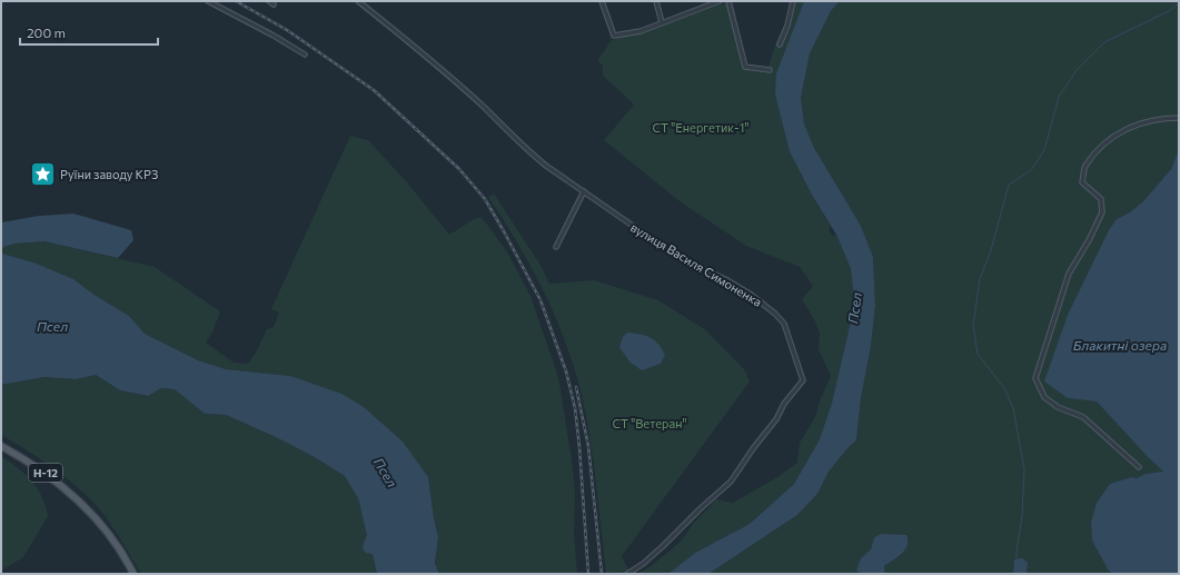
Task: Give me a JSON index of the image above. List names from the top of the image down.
{
  "streets": {
    "main road": ["Н-12"],
    "street": ["вулиця Василя Симоненка"]
  },
  "water": ["Псел", "Блакитні озера"],
  "parks": ["СТ \"Енергетик-1\"", "СТ \"Ветеран\""],
  "places": {
    "place": ["Руїни заводу КРЗ"]
  },
  "scale_bar": "200 m"
}
